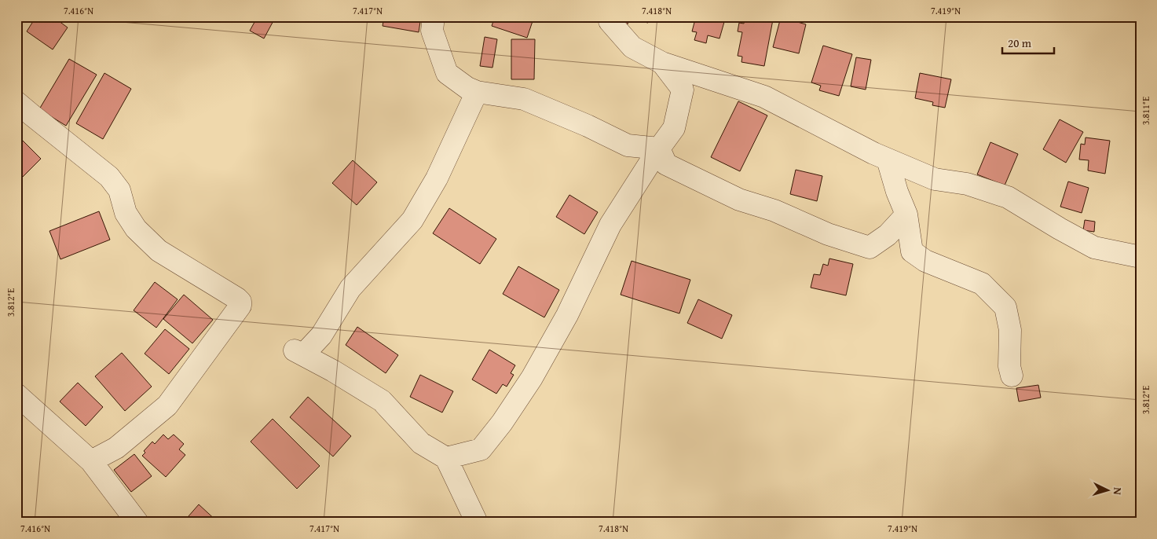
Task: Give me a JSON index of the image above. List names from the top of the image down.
{
  "scale_bar": "20 m",
  "north": "right",
  "coordinates": [
    "7.416°N",
    "7.417°N",
    "7.418°N",
    "7.419°N",
    "3.811°E",
    "3.812°E"
  ]
}
